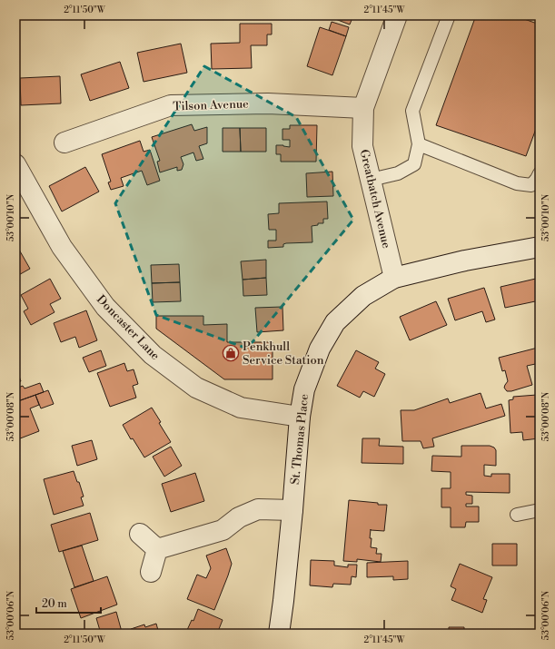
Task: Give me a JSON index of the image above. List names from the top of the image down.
{
  "streets": {
    "street": [
      "Tilson Avenue",
      "Greatbatch Avenue",
      "Doncaster Lane",
      "St. Thomas Place"
    ]
  },
  "crossings": [
    ["Tilson Avenue", "Greatbatch Avenue"],
    ["Greatbatch Avenue", "St. Thomas Place"],
    ["Doncaster Lane", "St. Thomas Place"]
  ],
  "places": {
    "shop": ["Penkhull Service Station"]
  },
  "scale_bar": "20 m",
  "coordinates": [
    "2°11'50\"W",
    "2°11'45\"W",
    "53°00'10\"N",
    "53°00'08\"N",
    "53°00'06\"N"
  ]
}
